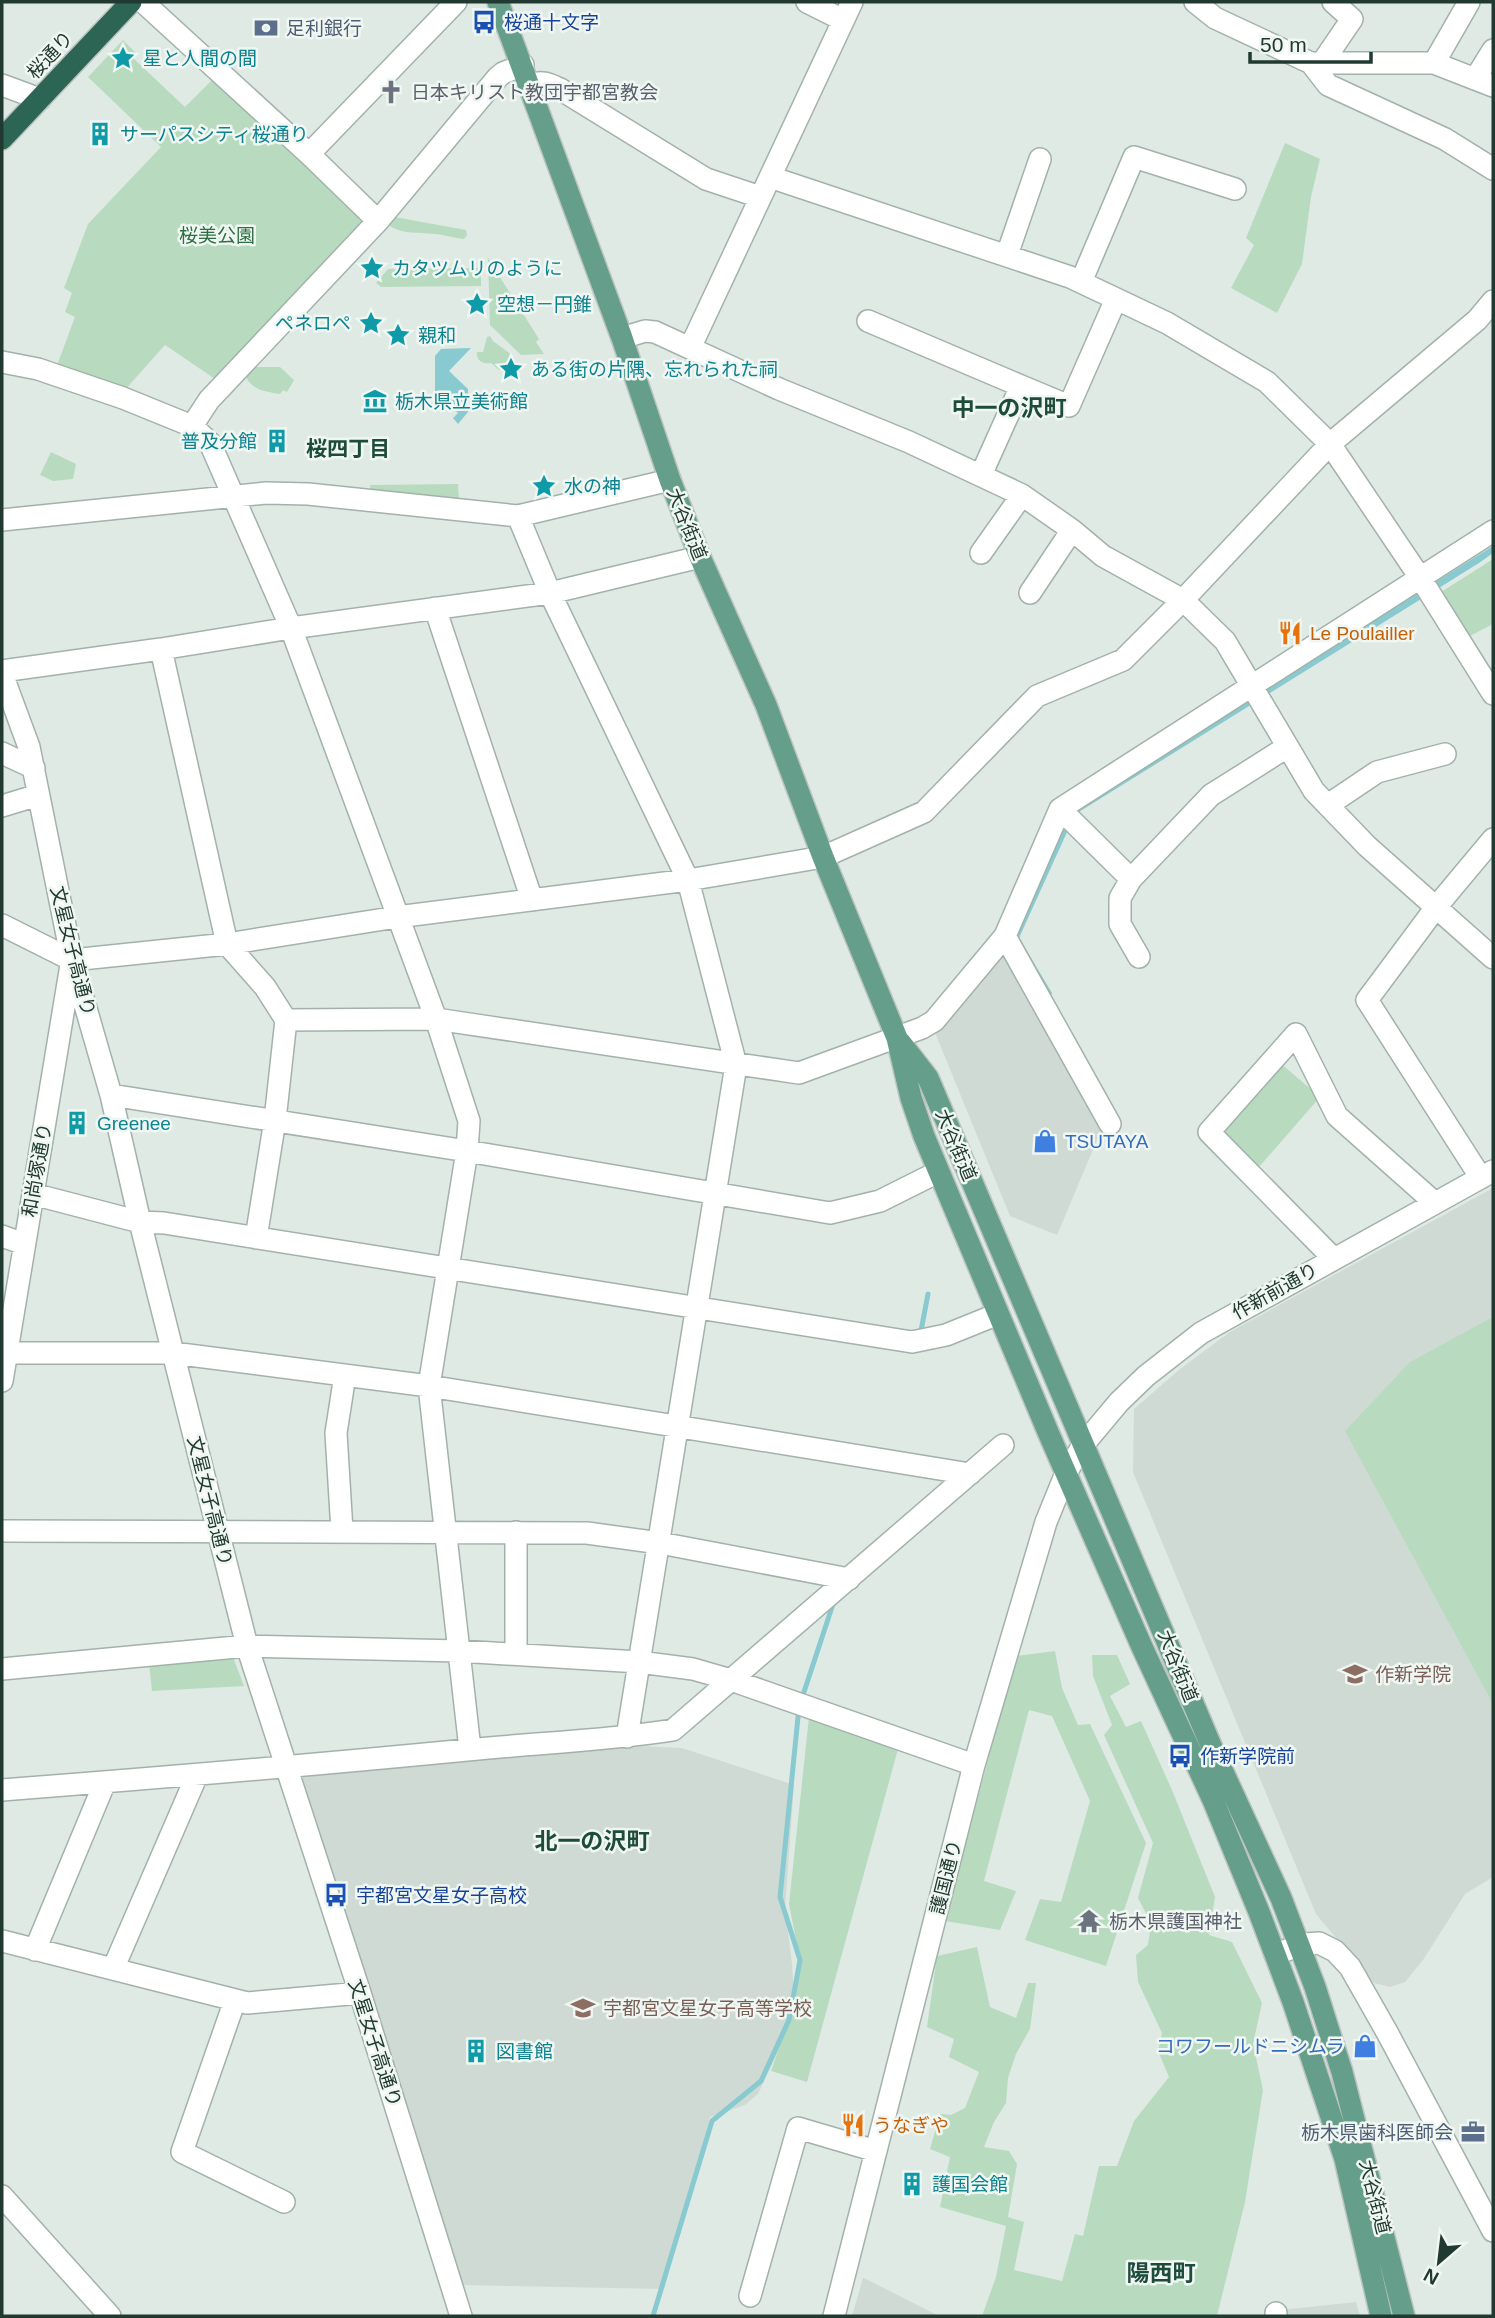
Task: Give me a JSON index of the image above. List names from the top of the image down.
{
  "streets": {
    "highway": ["桜通り"],
    "main road": ["大谷街道"],
    "street": [
      "文星女子高通り",
      "和尚塚通り",
      "作新前通り",
      "護国通り"
    ]
  },
  "crossings": [
    ["大谷街道", "作新前通り"],
    ["大谷街道", "護国通り"],
    ["文星女子高通り", "和尚塚通り"],
    ["作新前通り", "護国通り"]
  ],
  "districts": [
    "中一の沢町",
    "桜四丁目",
    "北一の沢町",
    "陽西町"
  ],
  "parks": ["桜美公園"],
  "places": {
    "bus stop": ["桜通十文字", "作新学院前", "宇都宮文星女子高校"],
    "bank": ["足利銀行"],
    "place": [
      "星と人間の間",
      "カタツムリのように",
      "空想－円錐",
      "ペネロペ",
      "親和",
      "ある街の片隅、忘れられた祠",
      "水の神"
    ],
    "church": ["日本キリスト教団宇都宮教会"],
    "building": [
      "サーパスシティ桜通り",
      "普及分館",
      "Greenee",
      "図書館",
      "護国会館"
    ],
    "museum": ["栃木県立美術館"],
    "restaurant": ["Le Poulailler", "うなぎや"],
    "shop": ["TSUTAYA", "コワフールドニシムラ"],
    "school or university": ["作新学院", "宇都宮文星女子高等学校"],
    "temple": ["栃木県護国神社"],
    "office": ["栃木県歯科医師会"]
  },
  "scale_bar": "50 m",
  "north": "bottom left"
}
